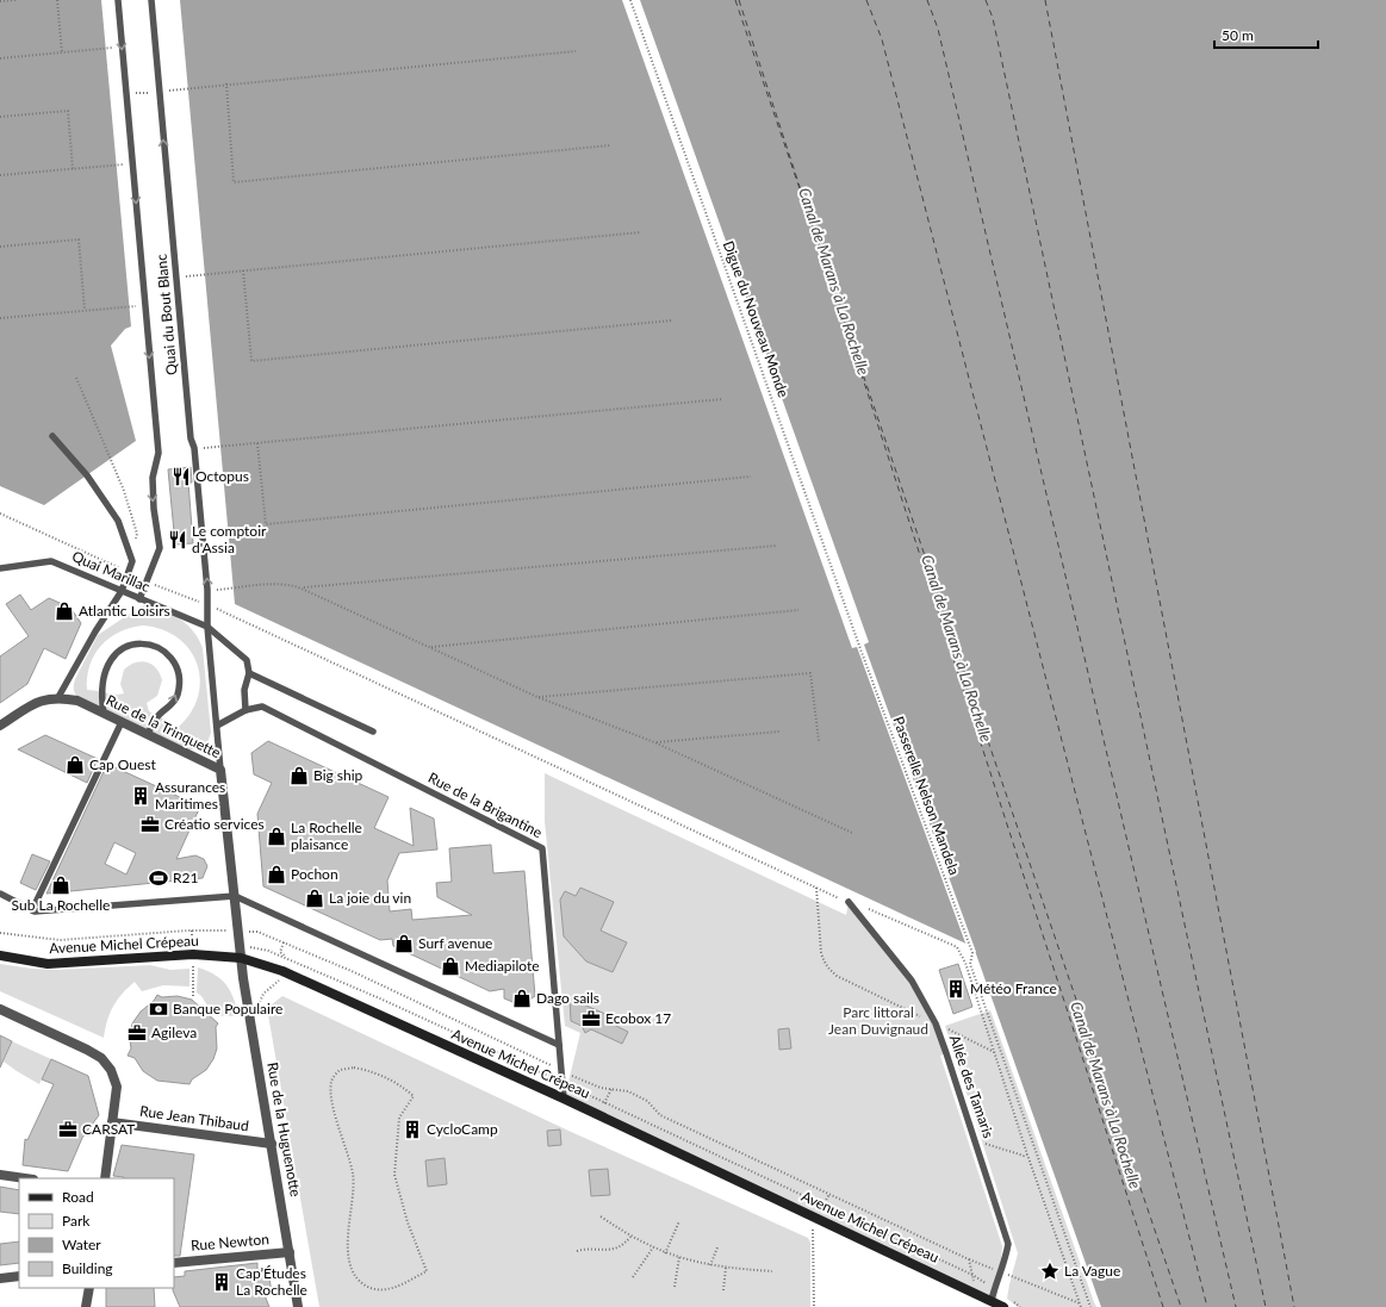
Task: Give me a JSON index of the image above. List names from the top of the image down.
{
  "streets": {
    "street": [
      "Rue de la Trinquette",
      "Avenue Michel Crépeau",
      "Rue Jean Thibaud",
      "Rue de la Huguenotte",
      "Rue Newton"
    ],
    "lane": [
      "Quai du Bout Blanc",
      "Quai Marillac",
      "Rue de la Brigantine",
      "Allée des Tamaris"
    ],
    "path": ["Digue du Nouveau Monde", "Passerelle Nelson Mandela"]
  },
  "crossings": [
    ["Quai du Bout Blanc", "Quai Marillac"],
    ["Quai du Bout Blanc", "Rue de la Trinquette"],
    ["Quai du Bout Blanc", "Rue de la Brigantine"],
    ["Digue du Nouveau Monde", "Passerelle Nelson Mandela"],
    ["Rue de la Trinquette", "Avenue Michel Crépeau"],
    ["Rue de la Trinquette", "Rue de la Huguenotte"],
    ["Rue de la Brigantine", "Avenue Michel Crépeau"],
    ["Avenue Michel Crépeau", "Allée des Tamaris"],
    ["Avenue Michel Crépeau", "Rue de la Huguenotte"],
    ["Rue Jean Thibaud", "Rue de la Huguenotte"],
    ["Rue de la Huguenotte", "Rue Newton"]
  ],
  "water": ["Canal de Marans à La Rochelle"],
  "parks": ["Parc littoral Jean Duvignaud"],
  "places": {
    "restaurant": ["Octopus", "Le comptoir d'Assia"],
    "shop": [
      "Atlantic Loisirs",
      "Cap Ouest",
      "Big ship",
      "La Rochelle plaisance",
      "Pochon",
      "Sub La Rochelle",
      "La joie du vin",
      "Surf avenue",
      "Mediapilote",
      "Dago sails"
    ],
    "building": [
      "Assurances Maritimes",
      "Météo France",
      "CycloCamp",
      "Cap’Études La Rochelle"
    ],
    "office": [
      "Créatio services",
      "Ecobox 17",
      "Agileva",
      "CARSAT"
    ],
    "sports": ["R21"],
    "bank": ["Banque Populaire"],
    "place": ["La Vague"]
  },
  "legend": [
    "Road",
    "Park",
    "Water",
    "Building"
  ],
  "scale_bar": "50 m"
}
